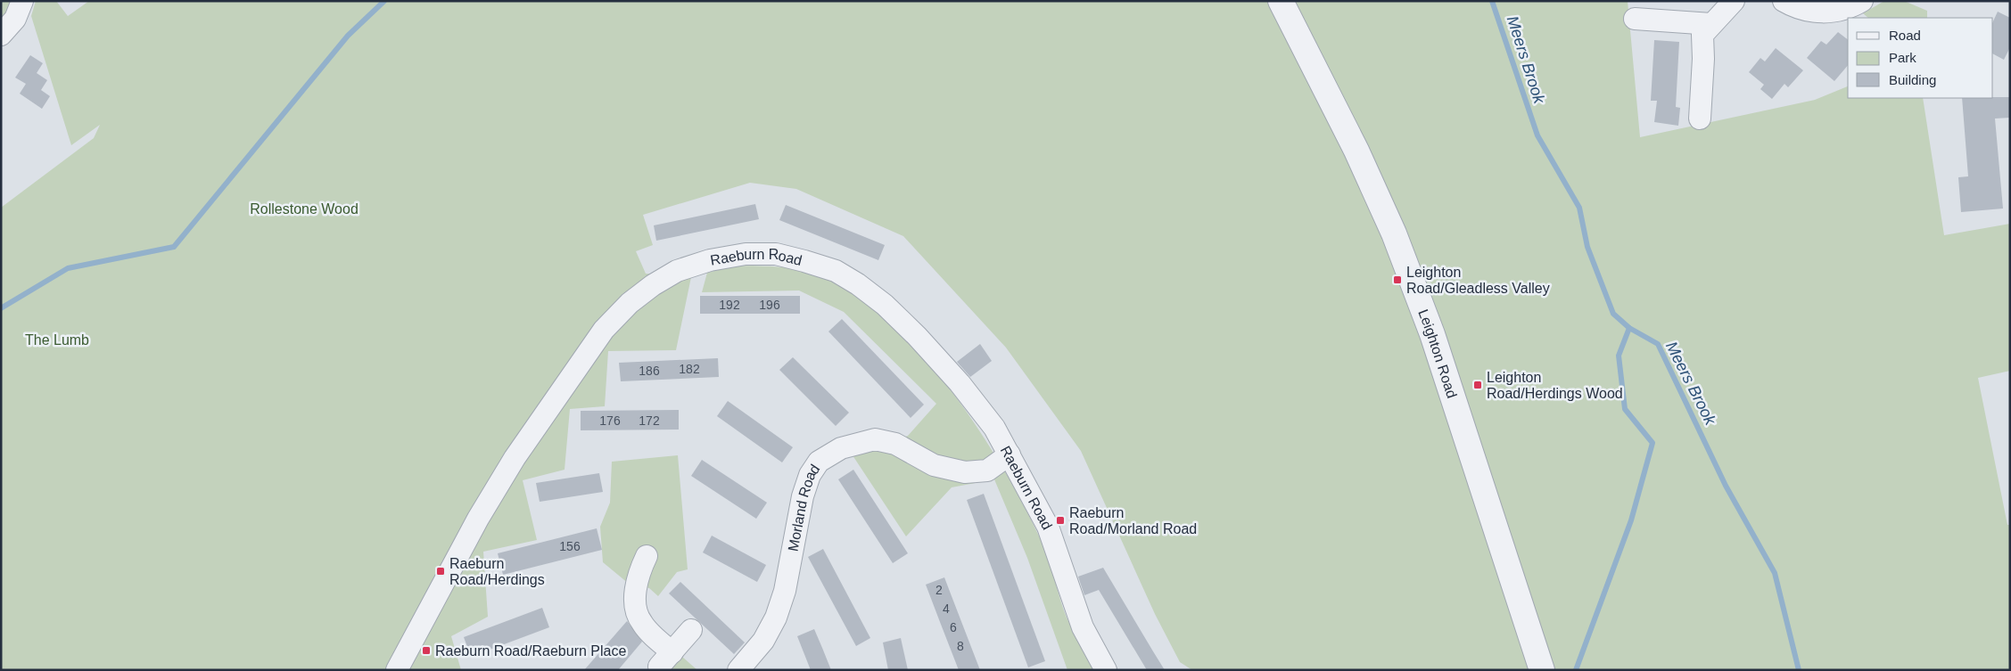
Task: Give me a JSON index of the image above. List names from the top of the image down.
{
  "streets": {
    "street": ["Raeburn Road", "Leighton Road", "Morland Road"]
  },
  "crossings": [
    ["Raeburn Road", "Morland Road"]
  ],
  "water": ["Meers Brook"],
  "parks": ["Rollestone Wood", "The Lumb"],
  "places": {
    "transit": [
      "Leighton Road/Gleadless Valley",
      "Leighton Road/Herdings Wood",
      "Raeburn Road/Morland Road",
      "Raeburn Road/Herdings",
      "Raeburn Road/Raeburn Place"
    ]
  },
  "house_numbers": [
    "192",
    "196",
    "182",
    "186",
    "176",
    "172",
    "156",
    "2",
    "4",
    "6",
    "8"
  ],
  "legend": ["Road", "Park", "Building"]
}
